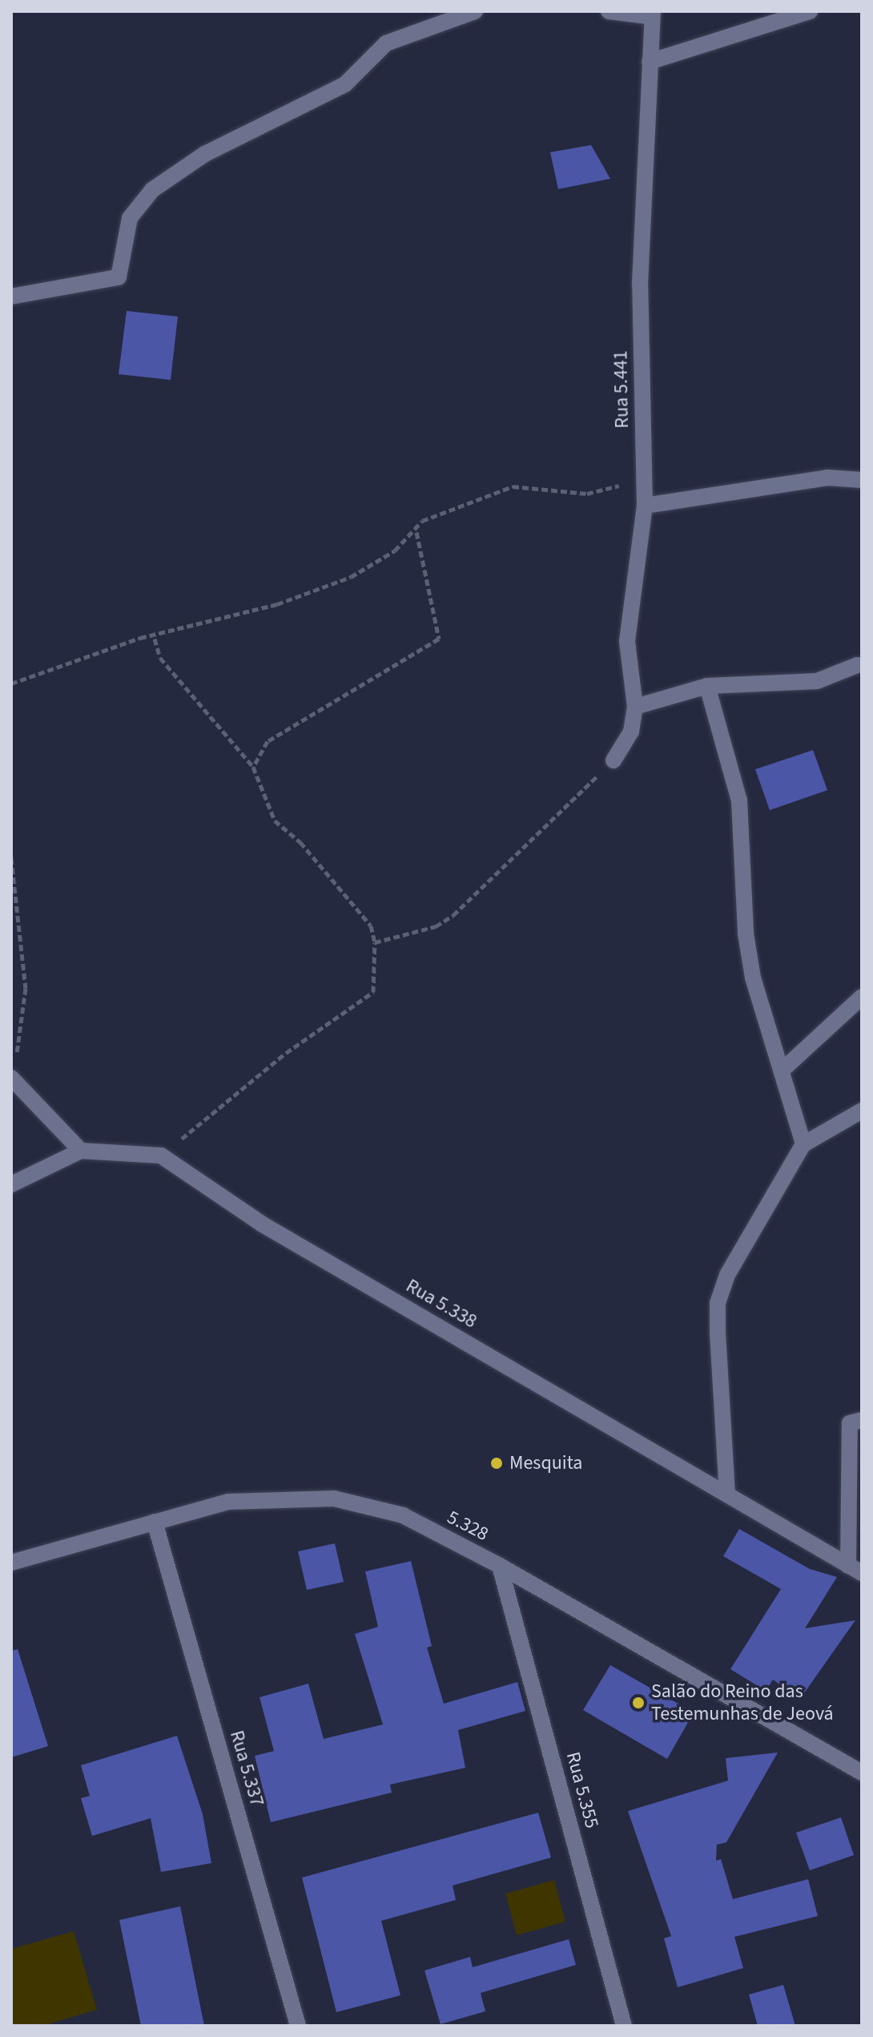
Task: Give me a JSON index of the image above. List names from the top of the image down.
{
  "streets": {
    "street": [
      "Rua 5.441",
      "Rua 5.338",
      "5.328",
      "Rua 5.337",
      "Rua 5.355"
    ]
  },
  "crossings": [
    ["5.328", "Rua 5.337"],
    ["5.328", "Rua 5.355"]
  ],
  "places": ["Mesquita", "Salão do Reino das Testemunhas de Jeová"]
}
